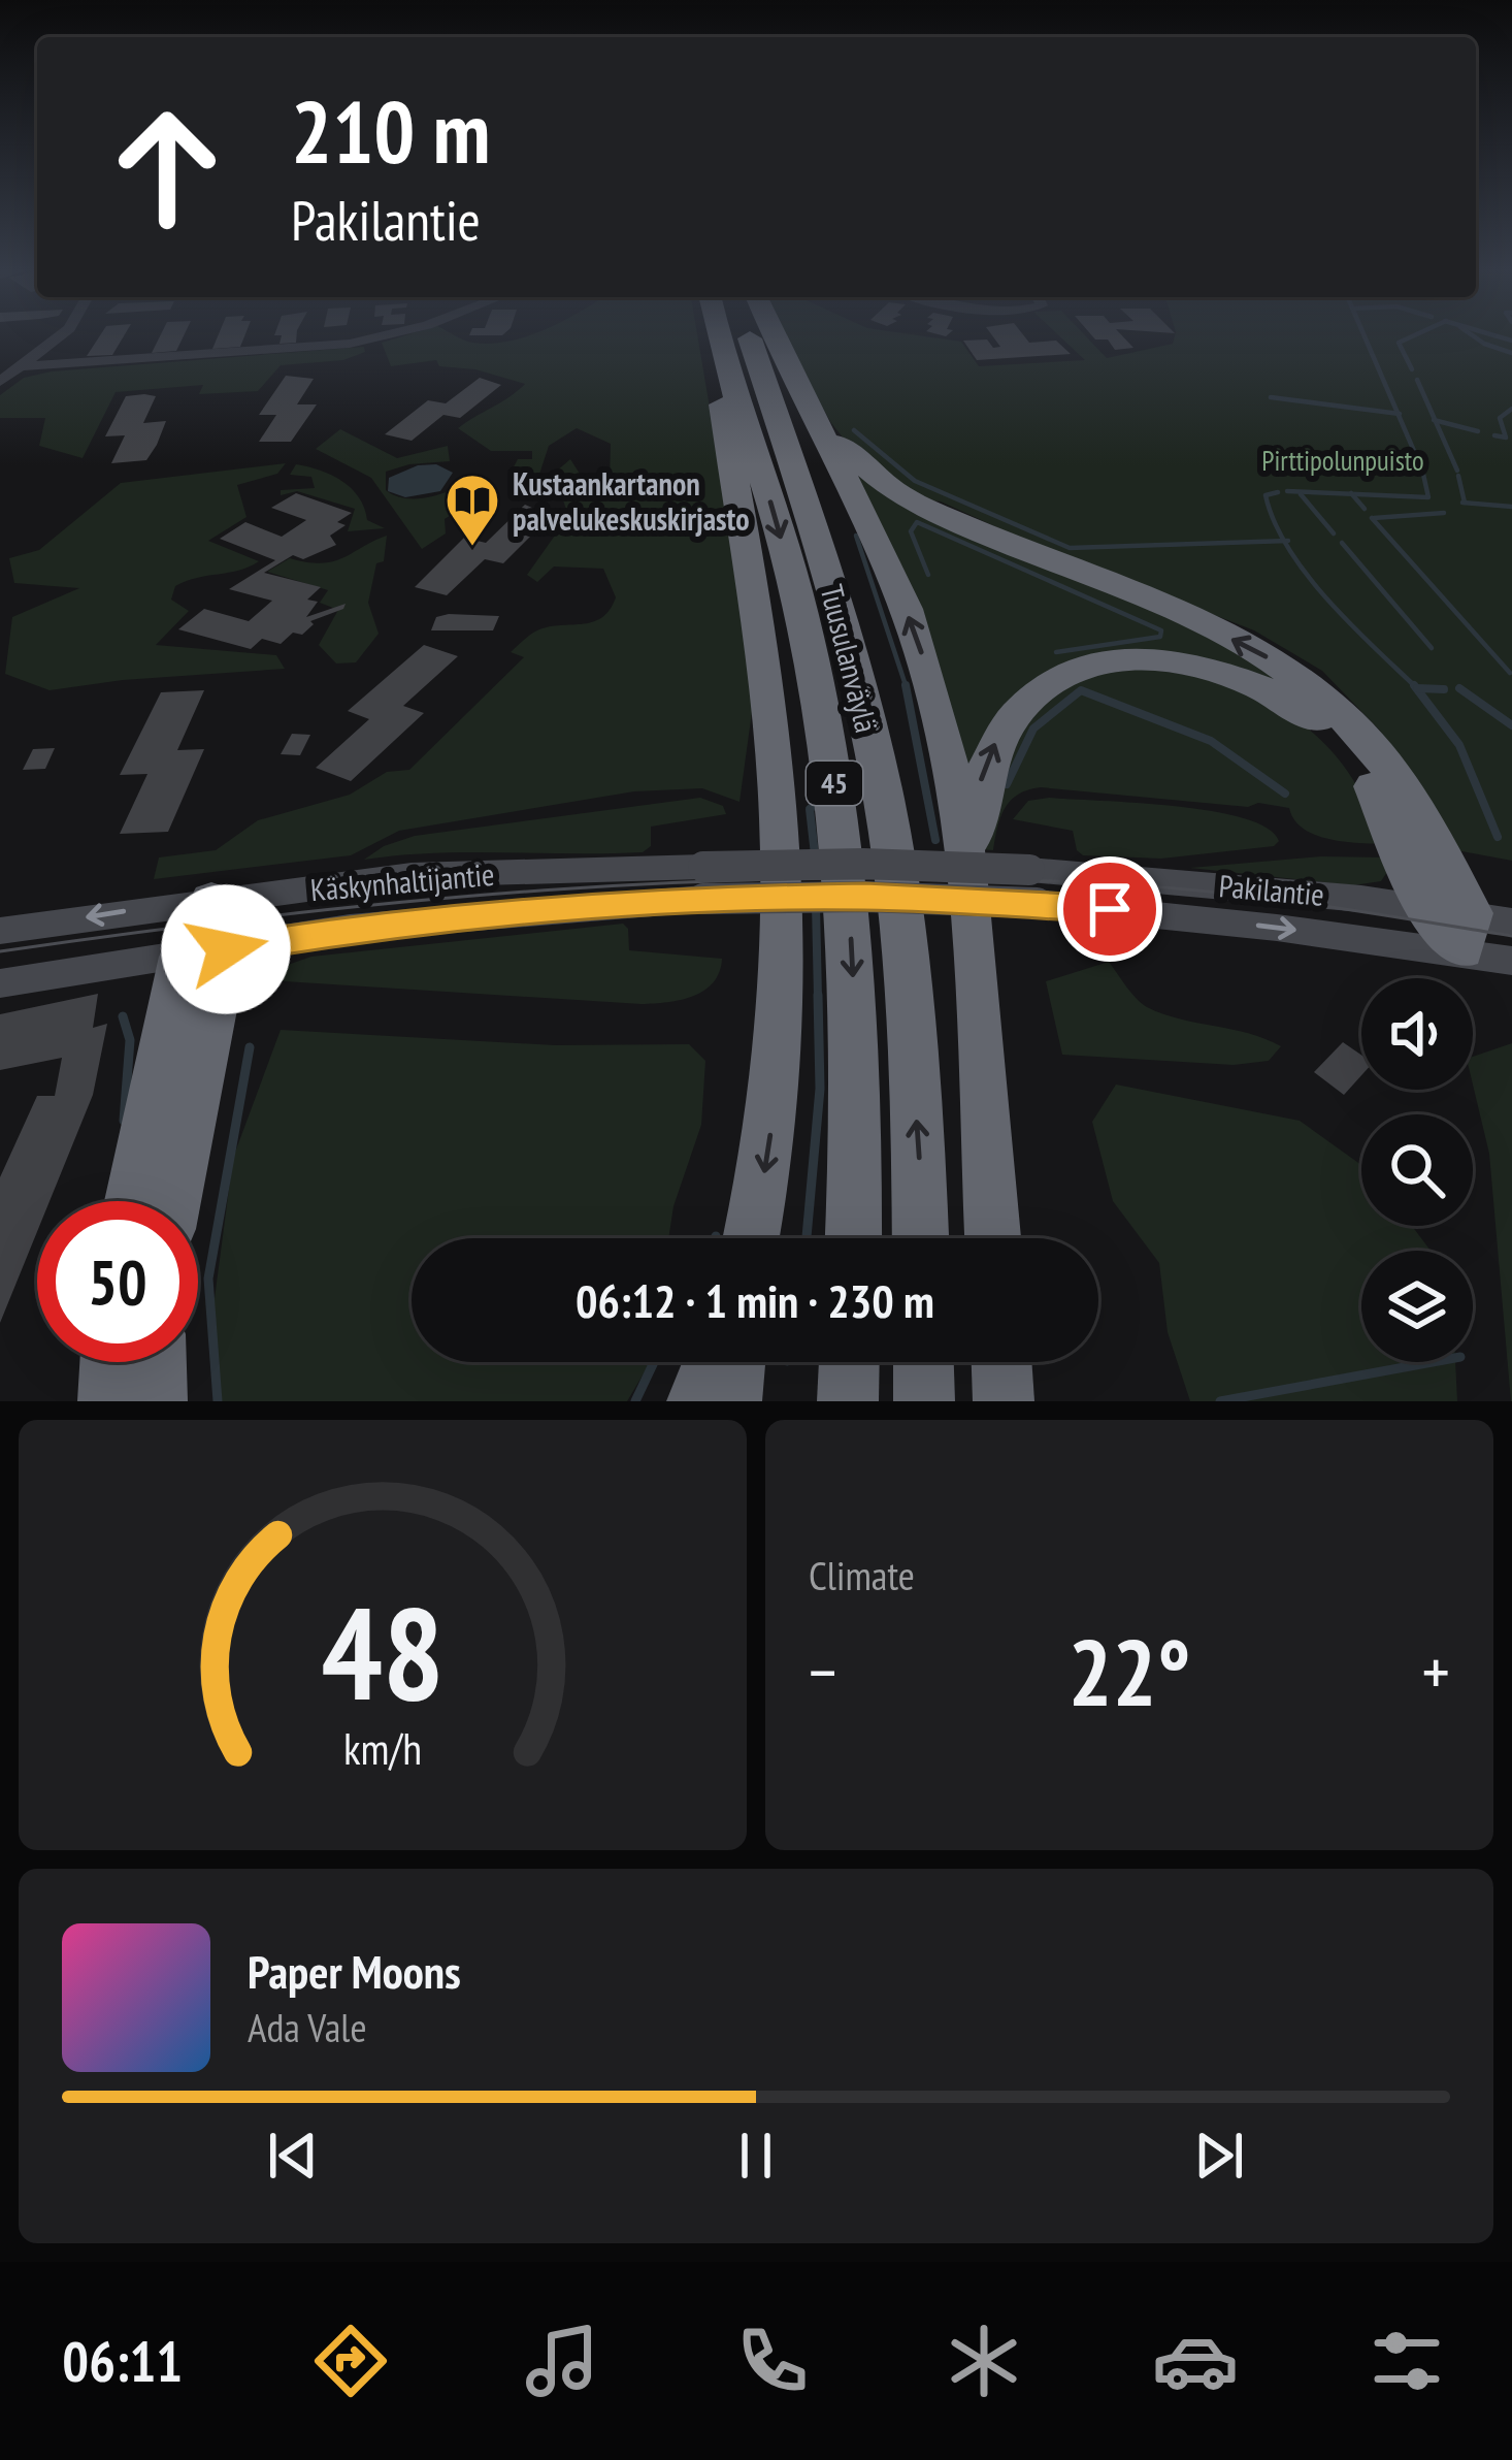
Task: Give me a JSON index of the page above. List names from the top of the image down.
{
  "streets": {
    "highway": ["Tuusulanväylä", "45"],
    "main road": ["Käskynhaltijantie", "Pakilantie"]
  },
  "crossings": [
    ["Käskynhaltijantie", "Pakilantie"]
  ],
  "parks": ["Pirttipolunpuisto"],
  "places": {
    "library": ["Kustaankartanon palvelukeskuskirjasto"]
  },
  "page": {
    "turn": ["210 m", "Pakilantie"],
    "limit": "50",
    "trip": "06:12 · 1 min · 230 m",
    "tile": "Climate",
    "heat": ["−", "22°", "+"],
    "song": ["Paper Moons", "Ada Vale"],
    "tabs": "06:11",
    "gauge": ["48", "km/h"]
  }
}
